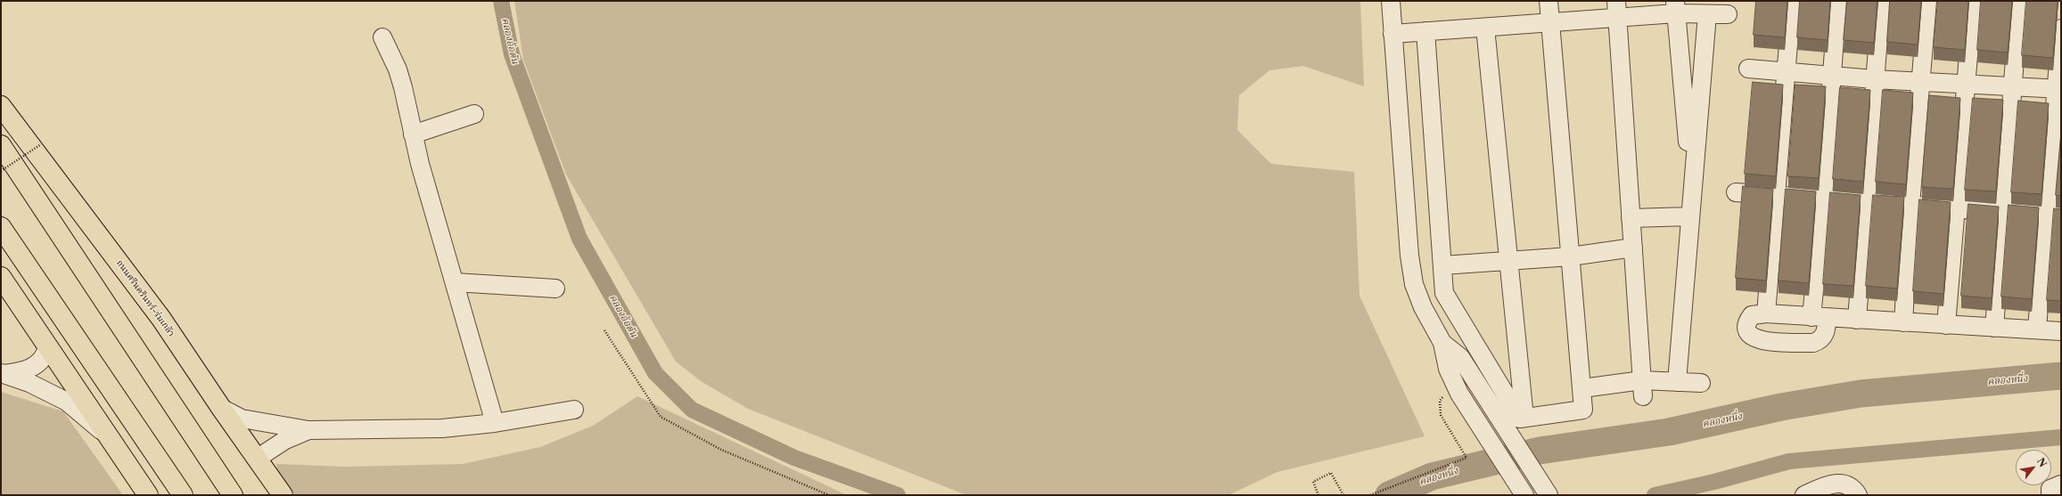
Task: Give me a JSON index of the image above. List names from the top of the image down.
{
  "streets": {
    "main road": ["ถนนศรีนครินทร์-ร่มเกล้า"]
  },
  "water": ["คลองอ้อตัน", "คลองหนึ่ง"],
  "north": "top right"
}
